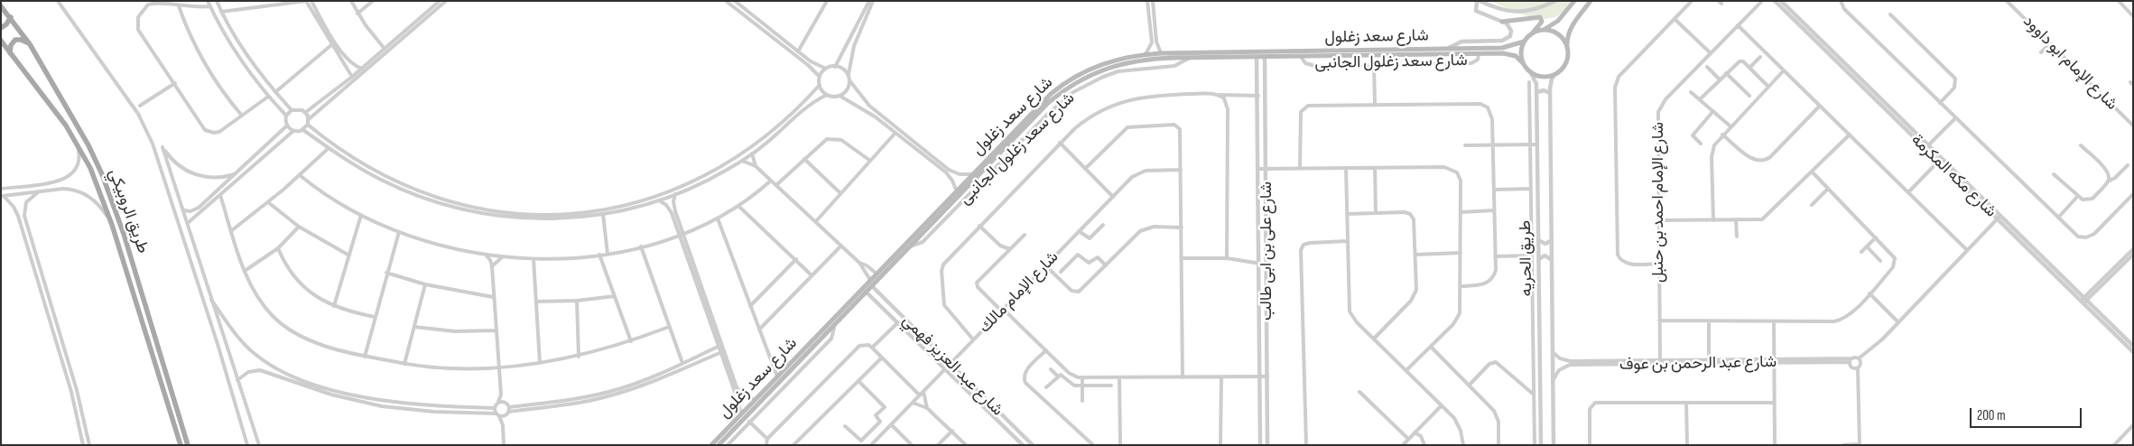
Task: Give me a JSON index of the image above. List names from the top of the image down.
{
  "streets": {
    "main road": ["شارع سعد زغلول", "طريق الروبيكي"],
    "street": [
      "شارع سعد زغلول الجانبى",
      "شارع الإمام ابو داوود",
      "شارع مكه المكرمة",
      "شارع الإمام احمد بن حنبل",
      "شارع على بن ابى طالب",
      "طريق الحريه",
      "شارع الإمام مالك",
      "شارع عبد الرحمن بن عوف",
      "شارع عبد العزيز فهمي"
    ]
  },
  "crossings": [
    ["شارع سعد زغلول", "شارع سعد زغلول الجانبى"],
    ["شارع سعد زغلول", "شارع على بن ابى طالب"],
    ["شارع سعد زغلول", "طريق الحريه"],
    ["شارع سعد زغلول", "شارع عبد العزيز فهمي"],
    ["شارع الإمام احمد بن حنبل", "شارع عبد الرحمن بن عوف"],
    ["طريق الحريه", "شارع عبد الرحمن بن عوف"],
    ["شارع الإمام مالك", "شارع عبد العزيز فهمي"]
  ],
  "scale_bar": "200 m"
}
